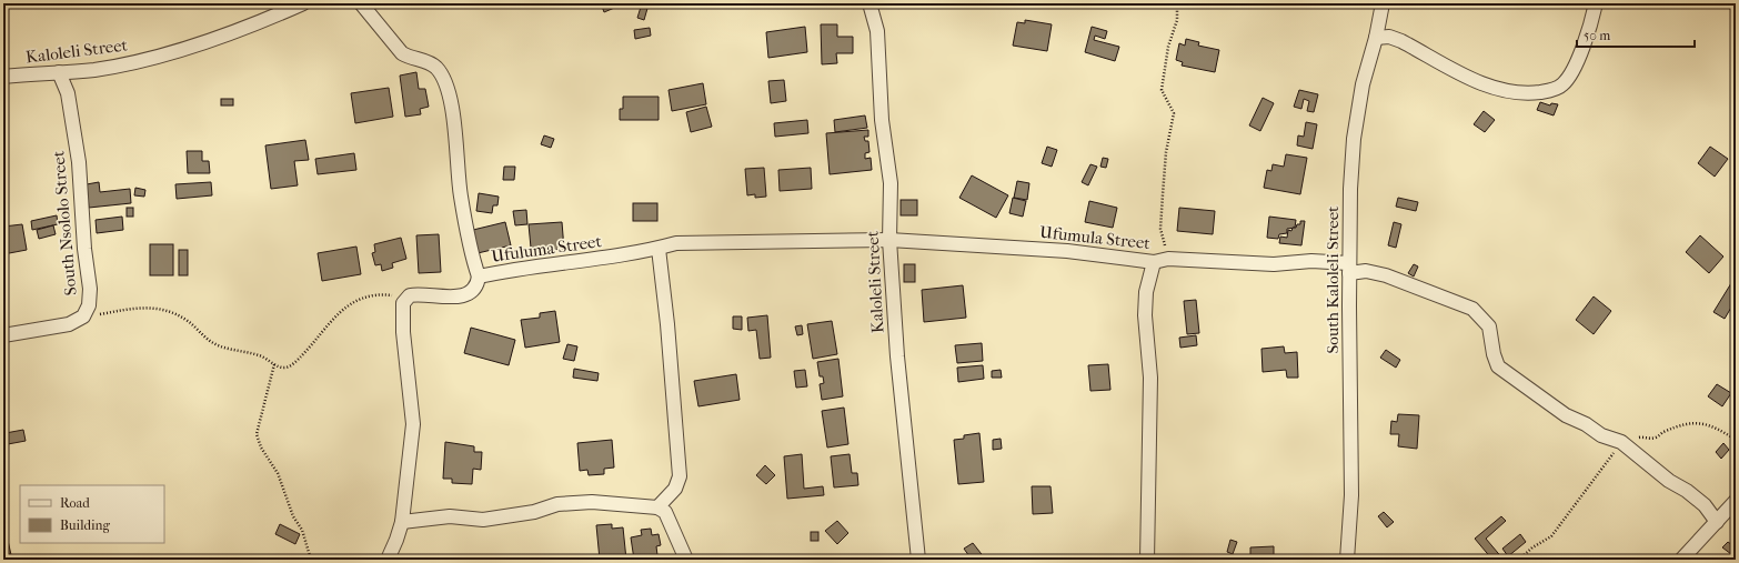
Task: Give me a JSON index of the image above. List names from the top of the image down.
{
  "streets": {
    "street": [
      "Kaloleli Street",
      "South Nsololo Street",
      "Ufumula Street",
      "Ufuluma Street",
      "South Kaloleli Street"
    ]
  },
  "crossings": [
    ["Kaloleli Street", "South Nsololo Street"],
    ["Kaloleli Street", "Ufumula Street"],
    ["Kaloleli Street", "Ufuluma Street"],
    ["Ufumula Street", "Ufuluma Street"],
    ["Ufumula Street", "South Kaloleli Street"]
  ],
  "legend": ["Road", "Building"],
  "scale_bar": "50 m"
}
